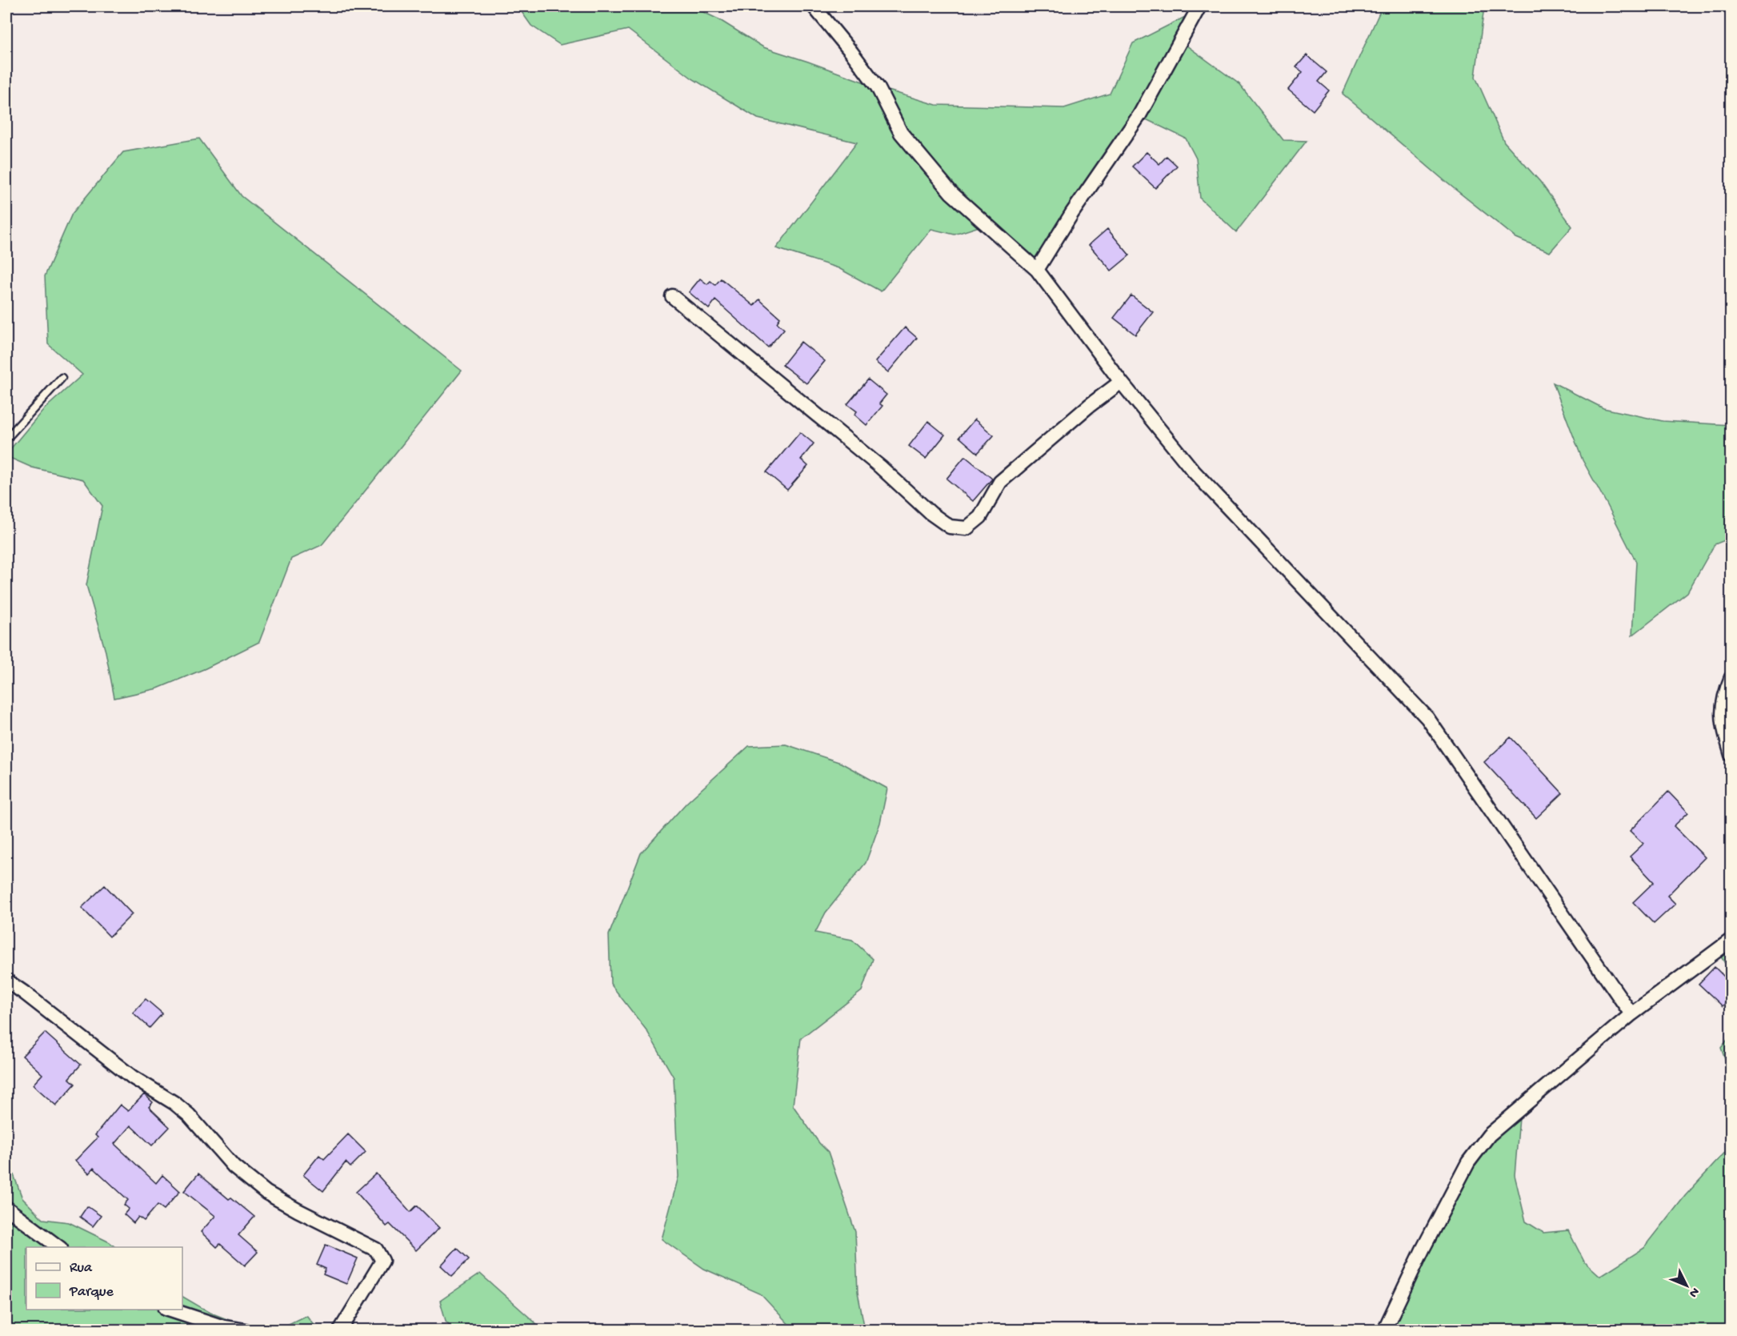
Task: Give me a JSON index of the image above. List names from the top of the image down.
{
  "legend": ["Rua", "Parque"],
  "north": "bottom right"
}
